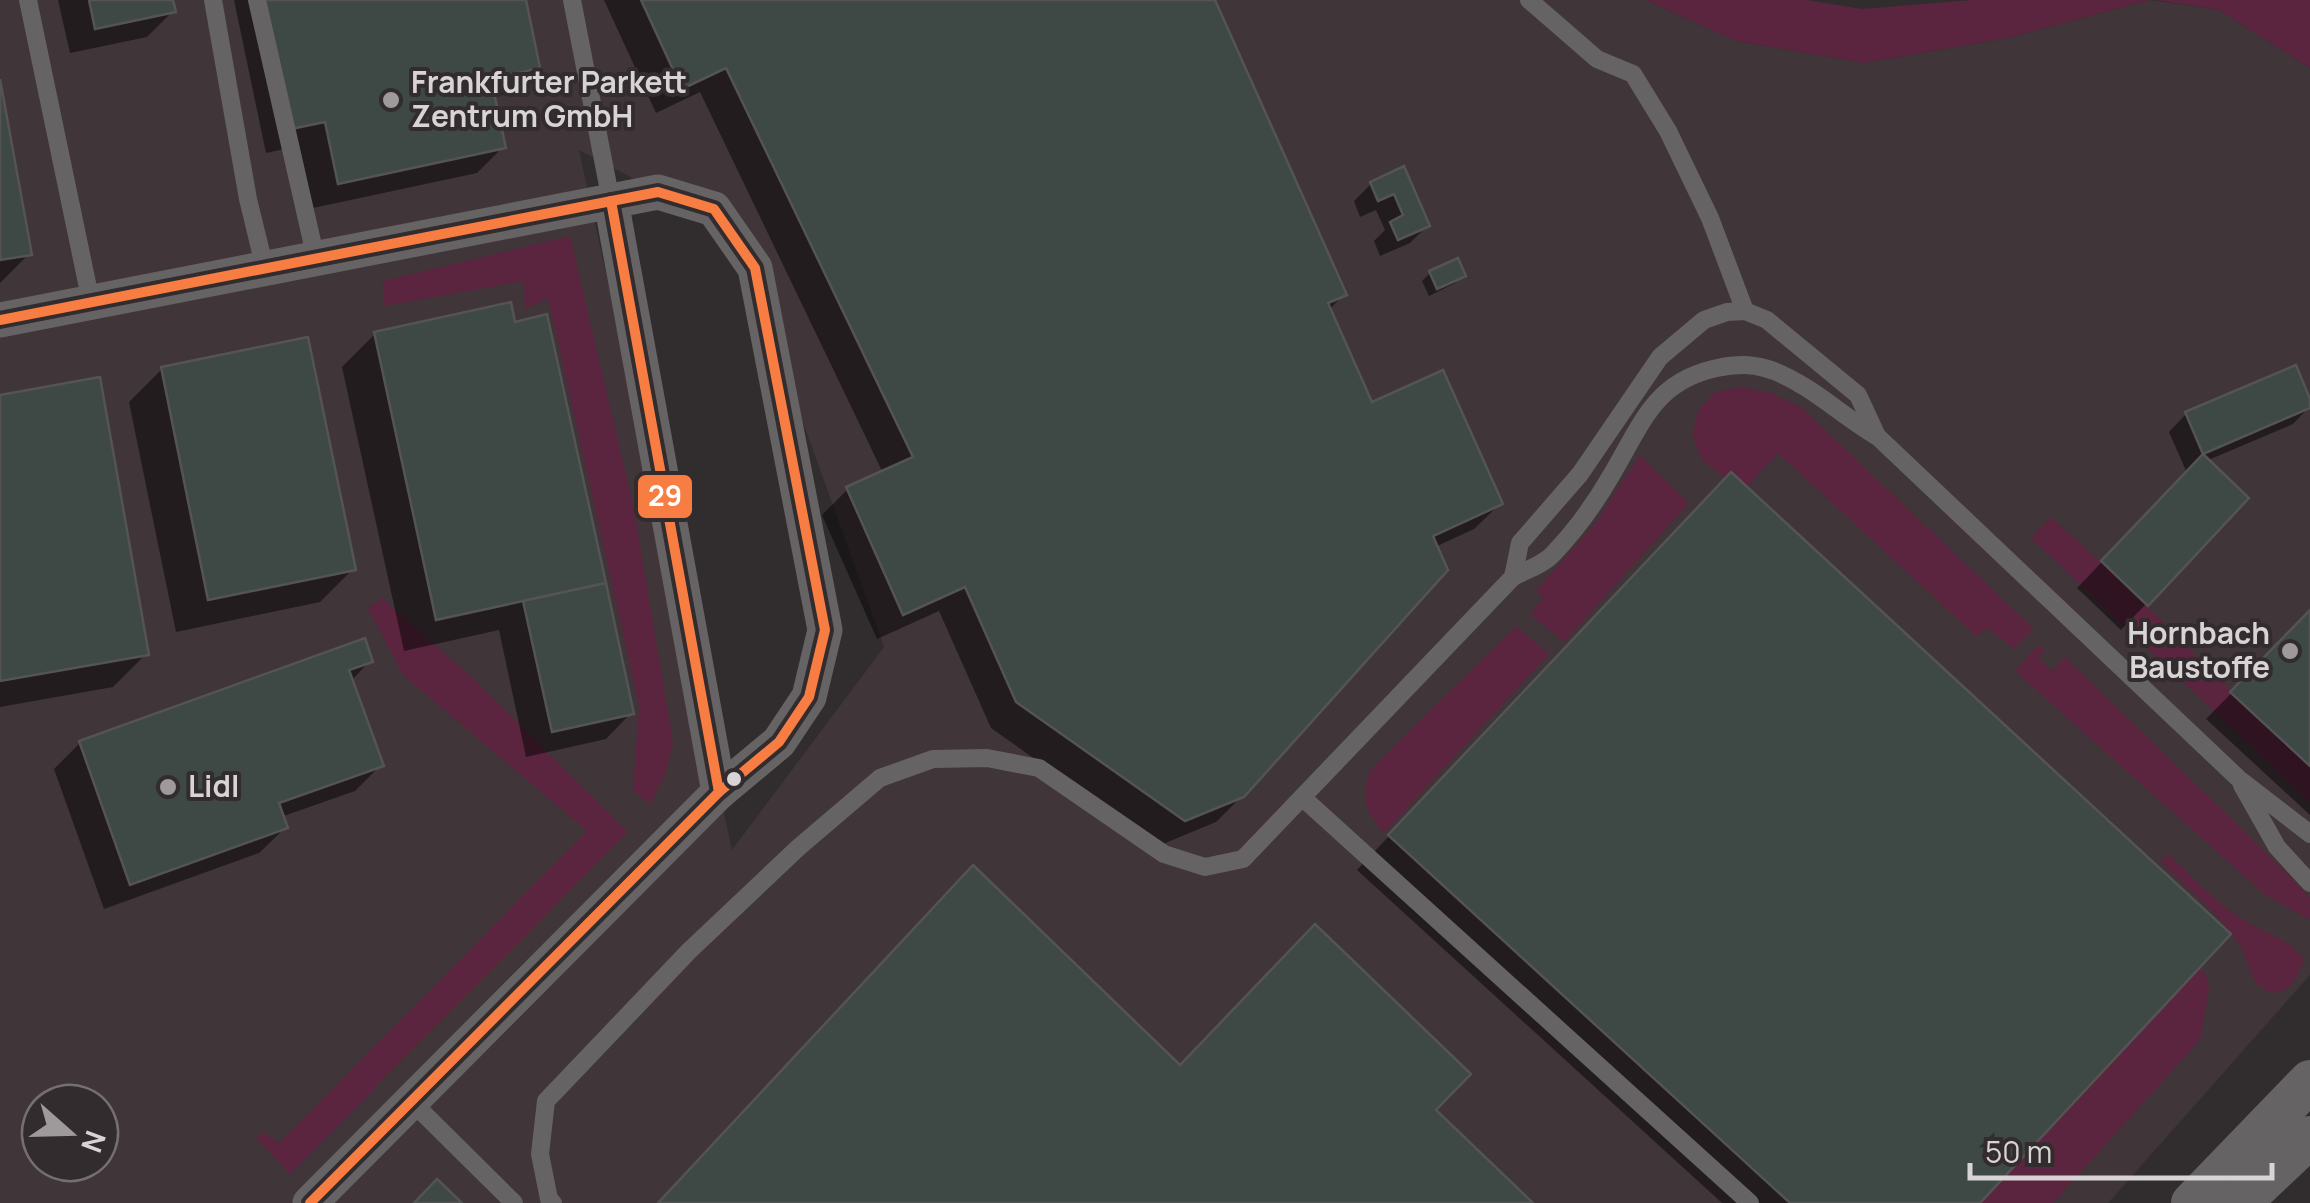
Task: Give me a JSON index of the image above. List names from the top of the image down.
{
  "places": ["Frankfurter Parkett Zentrum GmbH", "Hornbach Baustoffe", "Lidl"],
  "lines": ["transit line 29"],
  "scale_bar": "50 m",
  "north": "right"
}
